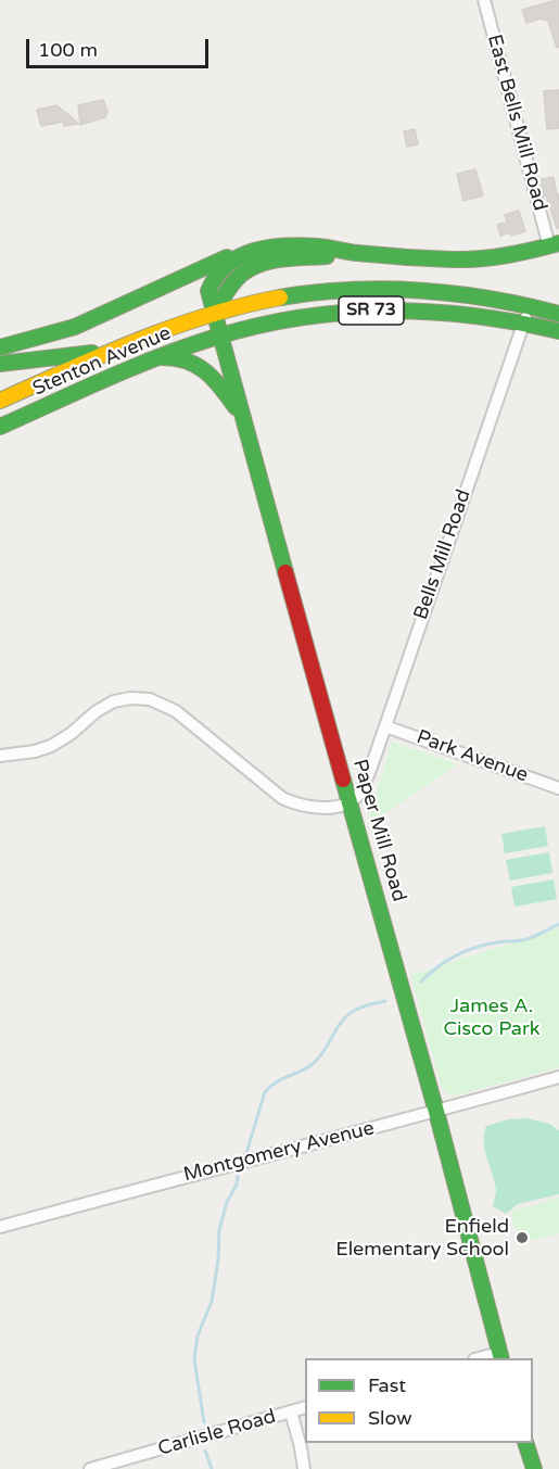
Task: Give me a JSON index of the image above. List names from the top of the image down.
{
  "streets": {
    "main road": ["SR 73", "Stenton Avenue", "Paper Mill Road"],
    "street": [
      "East Bells Mill Road",
      "Bells Mill Road",
      "Park Avenue",
      "Montgomery Avenue",
      "Carlisle Road"
    ]
  },
  "crossings": [
    ["SR 73", "Stenton Avenue"],
    ["SR 73", "Bells Mill Road"],
    ["SR 73", "Paper Mill Road"],
    ["Stenton Avenue", "Paper Mill Road"],
    ["Bells Mill Road", "Park Avenue"],
    ["Bells Mill Road", "Paper Mill Road"],
    ["Paper Mill Road", "Montgomery Avenue"]
  ],
  "parks": ["James A. Cisco Park"],
  "places": ["Enfield Elementary School"],
  "legend": ["Fast", "Slow"],
  "scale_bar": "100 m"
}
